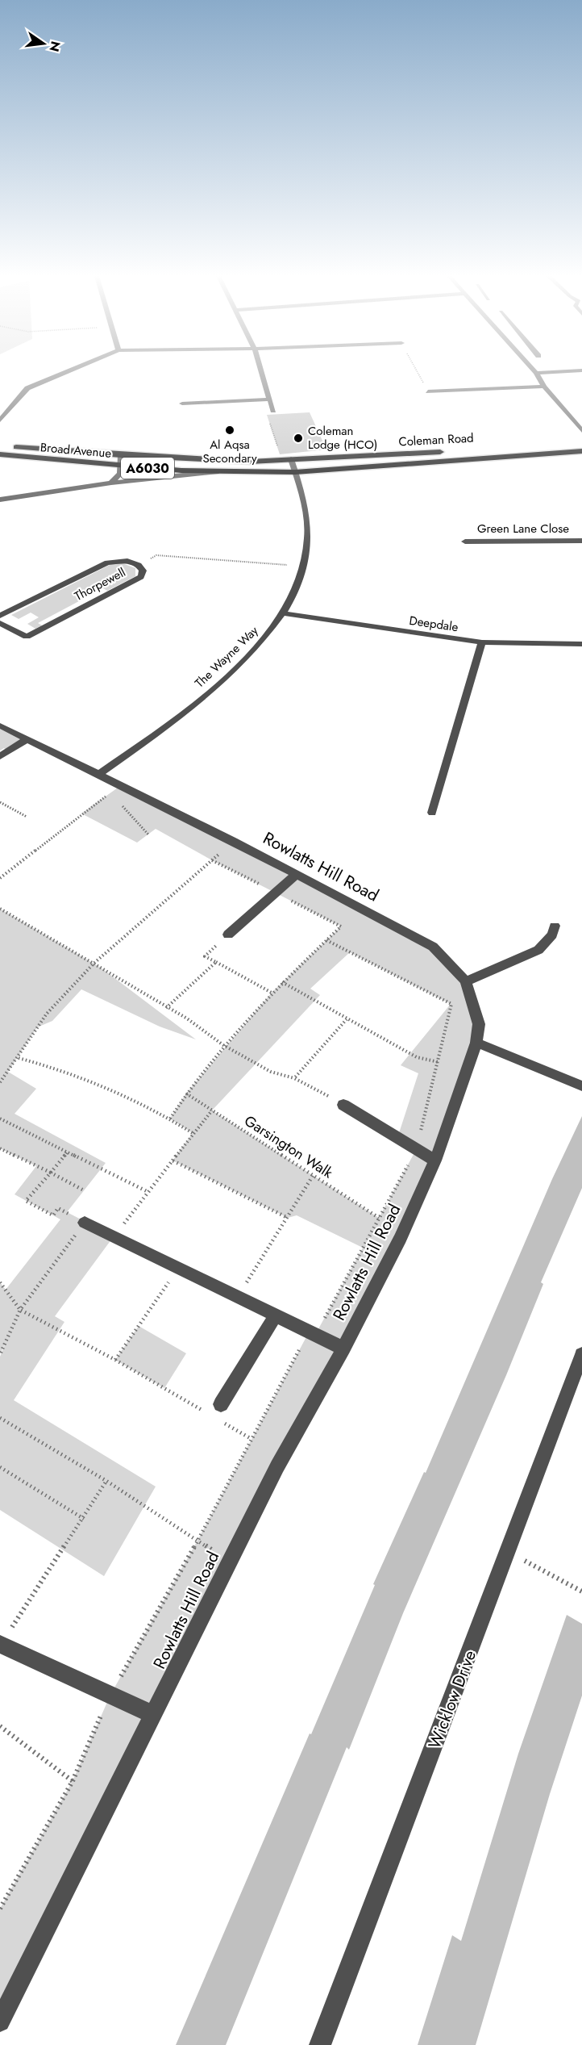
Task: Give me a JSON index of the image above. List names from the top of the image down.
{
  "streets": {
    "highway": ["Coleman Road", "Broad Avenue", "A6030"],
    "street": [
      "Green Lane Close",
      "Thorpewell",
      "Deepdale",
      "The Wayne Way",
      "Rowlatts Hill Road",
      "Wicklow Drive"
    ],
    "path": ["Garsington Walk"]
  },
  "crossings": [
    ["Coleman Road", "Broad Avenue"],
    ["Coleman Road", "The Wayne Way"],
    ["Broad Avenue", "The Wayne Way"],
    ["Deepdale", "The Wayne Way"],
    ["The Wayne Way", "Rowlatts Hill Road"]
  ],
  "places": ["Al Aqsa Secondary", "Coleman Lodge (HCO)"],
  "north": "right"
}
